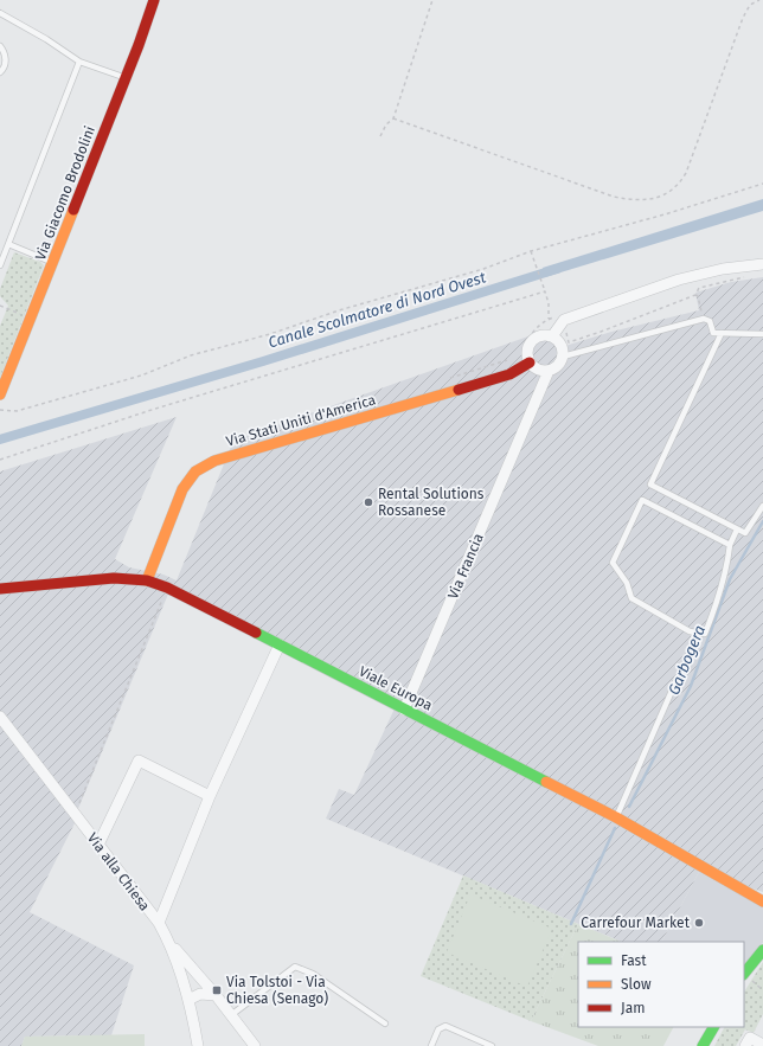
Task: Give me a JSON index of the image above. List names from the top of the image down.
{
  "streets": {
    "street": [
      "Via Giacomo Brodolini",
      "Via Stati Uniti d'America",
      "Via Francia",
      "Viale Europa",
      "Via alla Chiesa"
    ]
  },
  "crossings": [
    ["Via Stati Uniti d'America", "Via Francia"],
    ["Via Stati Uniti d'America", "Viale Europa"],
    ["Via Francia", "Viale Europa"]
  ],
  "water": ["Canale Scolmatore di Nord Ovest", "Garbogera"],
  "places": {
    "other": ["Rental Solutions Rossanese", "Carrefour Market"],
    "transit": ["Via Tolstoi - Via Chiesa (Senago)"]
  },
  "legend": ["Fast", "Slow", "Jam"]
}
